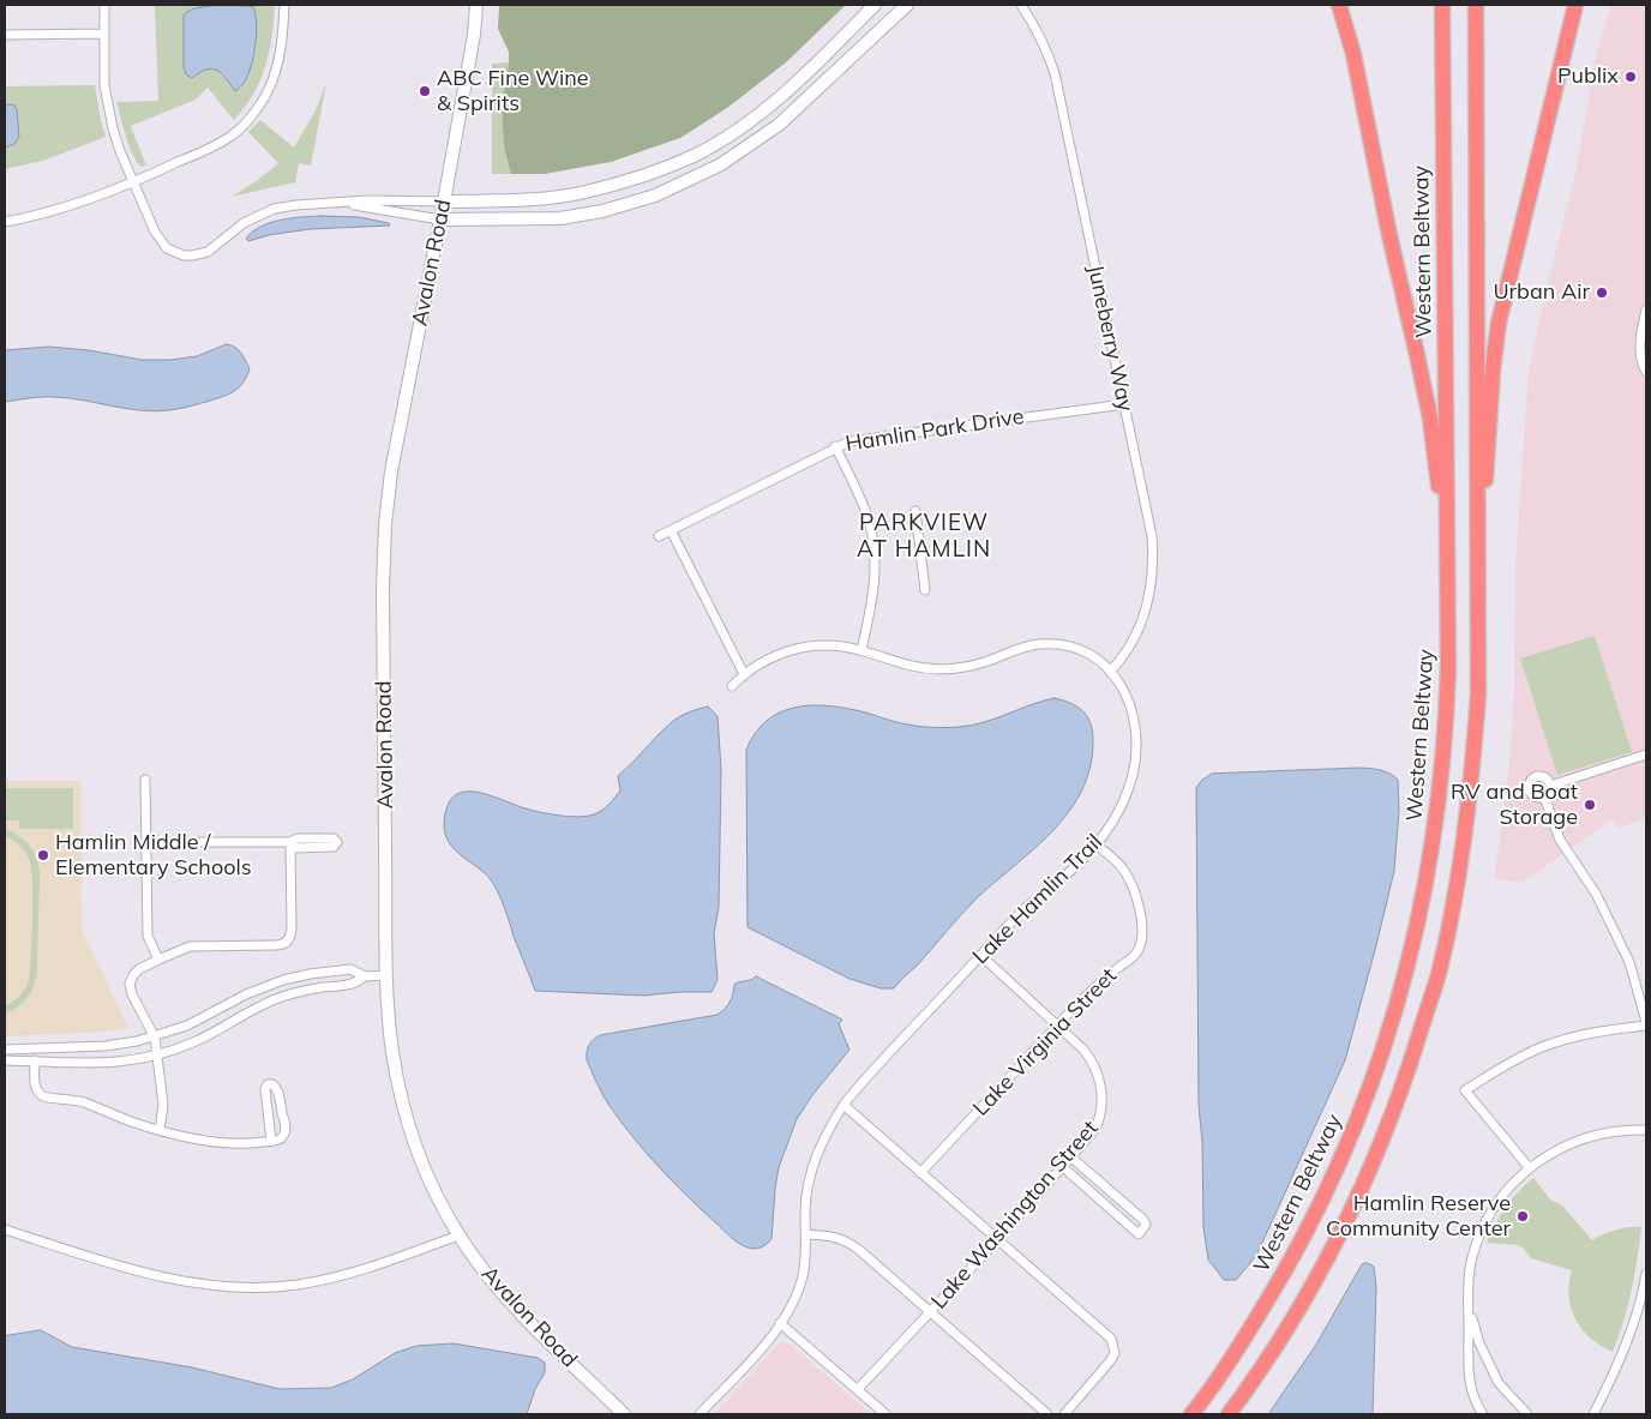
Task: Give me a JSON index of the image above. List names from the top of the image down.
{
  "streets": {
    "highway": ["Western Beltway"],
    "main road": ["Avalon Road"],
    "street": [
      "Juneberry Way",
      "Hamlin Park Drive",
      "Lake Hamlin Trail",
      "Lake Virginia Street",
      "Lake Washington Street"
    ]
  },
  "crossings": [
    ["Juneberry Way", "Hamlin Park Drive"],
    ["Juneberry Way", "Lake Hamlin Trail"],
    ["Lake Hamlin Trail", "Lake Virginia Street"],
    ["Lake Hamlin Trail", "Lake Washington Street"],
    ["Lake Virginia Street", "Lake Washington Street"]
  ],
  "districts": ["PARKVIEW AT HAMLIN"],
  "places": [
    "Publix",
    "ABC Fine Wine & Spirits",
    "Urban Air",
    "RV and Boat Storage",
    "Hamlin Middle / Elementary Schools",
    "Hamlin Reserve Community Center"
  ]
}
